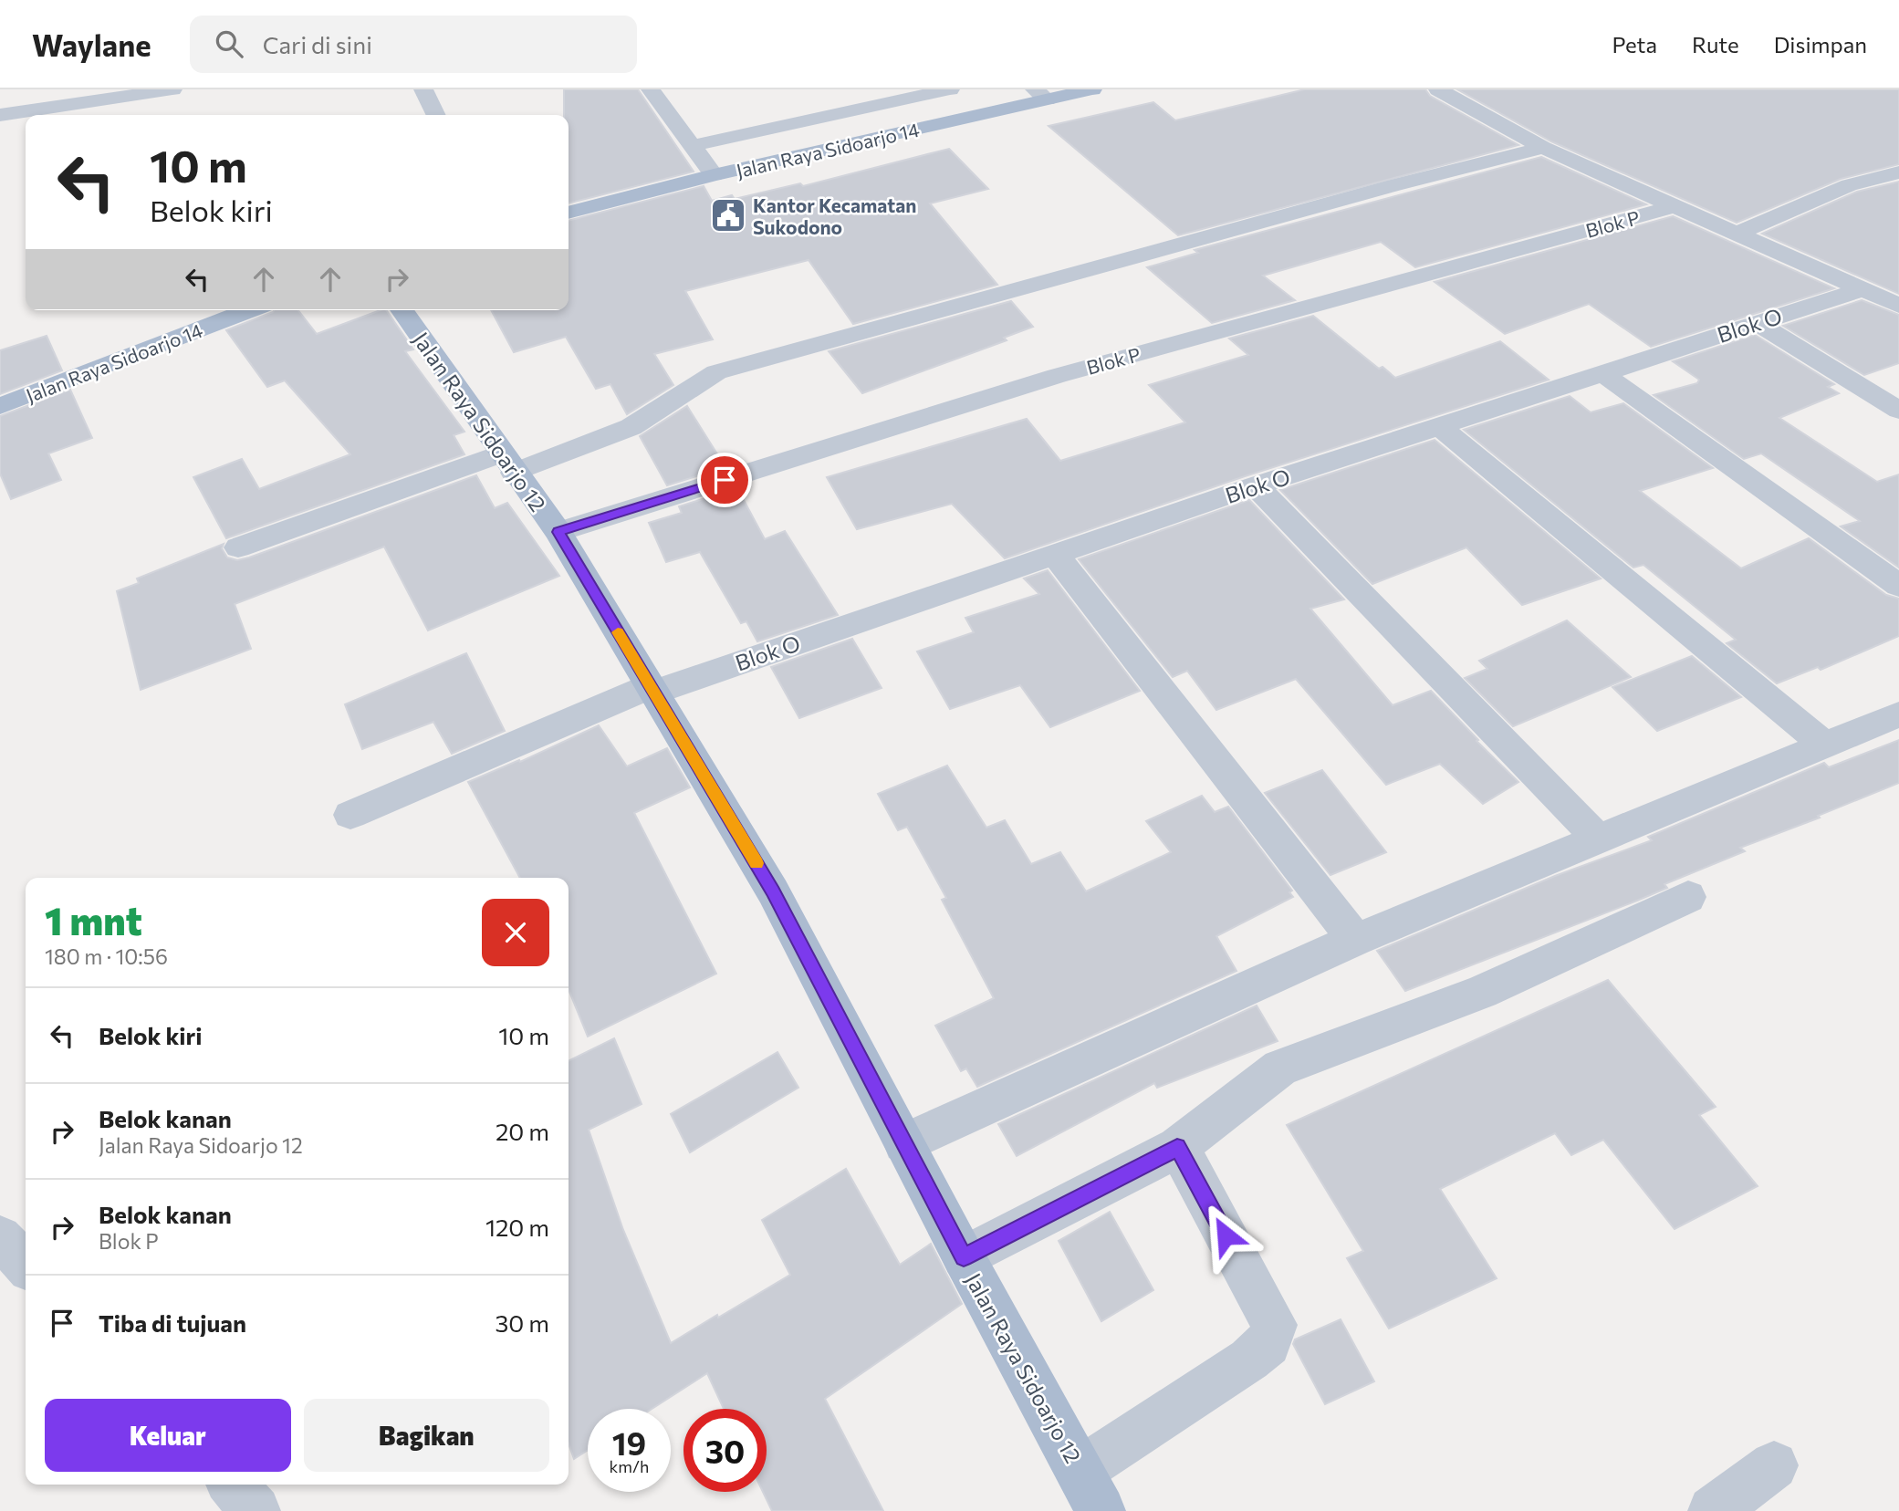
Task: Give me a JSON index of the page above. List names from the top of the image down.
{
  "streets": {
    "main road": ["Jalan Raya Sidoarjo 14", "Jalan Raya Sidoarjo 12"],
    "street": ["Blok P", "Blok O"]
  },
  "crossings": [
    ["Blok P", "Jalan Raya Sidoarjo 12"],
    ["Blok O", "Jalan Raya Sidoarjo 12"]
  ],
  "places": {
    "public building": ["Kantor Kecamatan Sukodono"]
  },
  "page": {
    "header": "Waylane",
    "search": "Cari di sini",
    "nav": ["Peta", "Rute", "Disimpan"],
    "turn": ["10 m", "Belok kiri"],
    "heading": ["1 mnt", "180 m · 10:56"],
    "list": [
      {
        "name": "Belok kiri",
        "value": "10 m"
      },
      {
        "name": "Belok kanan",
        "note": "Jalan Raya Sidoarjo 12",
        "value": "20 m"
      },
      {
        "name": "Belok kanan",
        "note": "Blok P",
        "value": "120 m"
      },
      {
        "name": "Tiba di tujuan",
        "value": "30 m"
      }
    ],
    "buttons": ["Keluar", "Bagikan"],
    "speed": "19 km/h",
    "limit": "30"
  }
}
